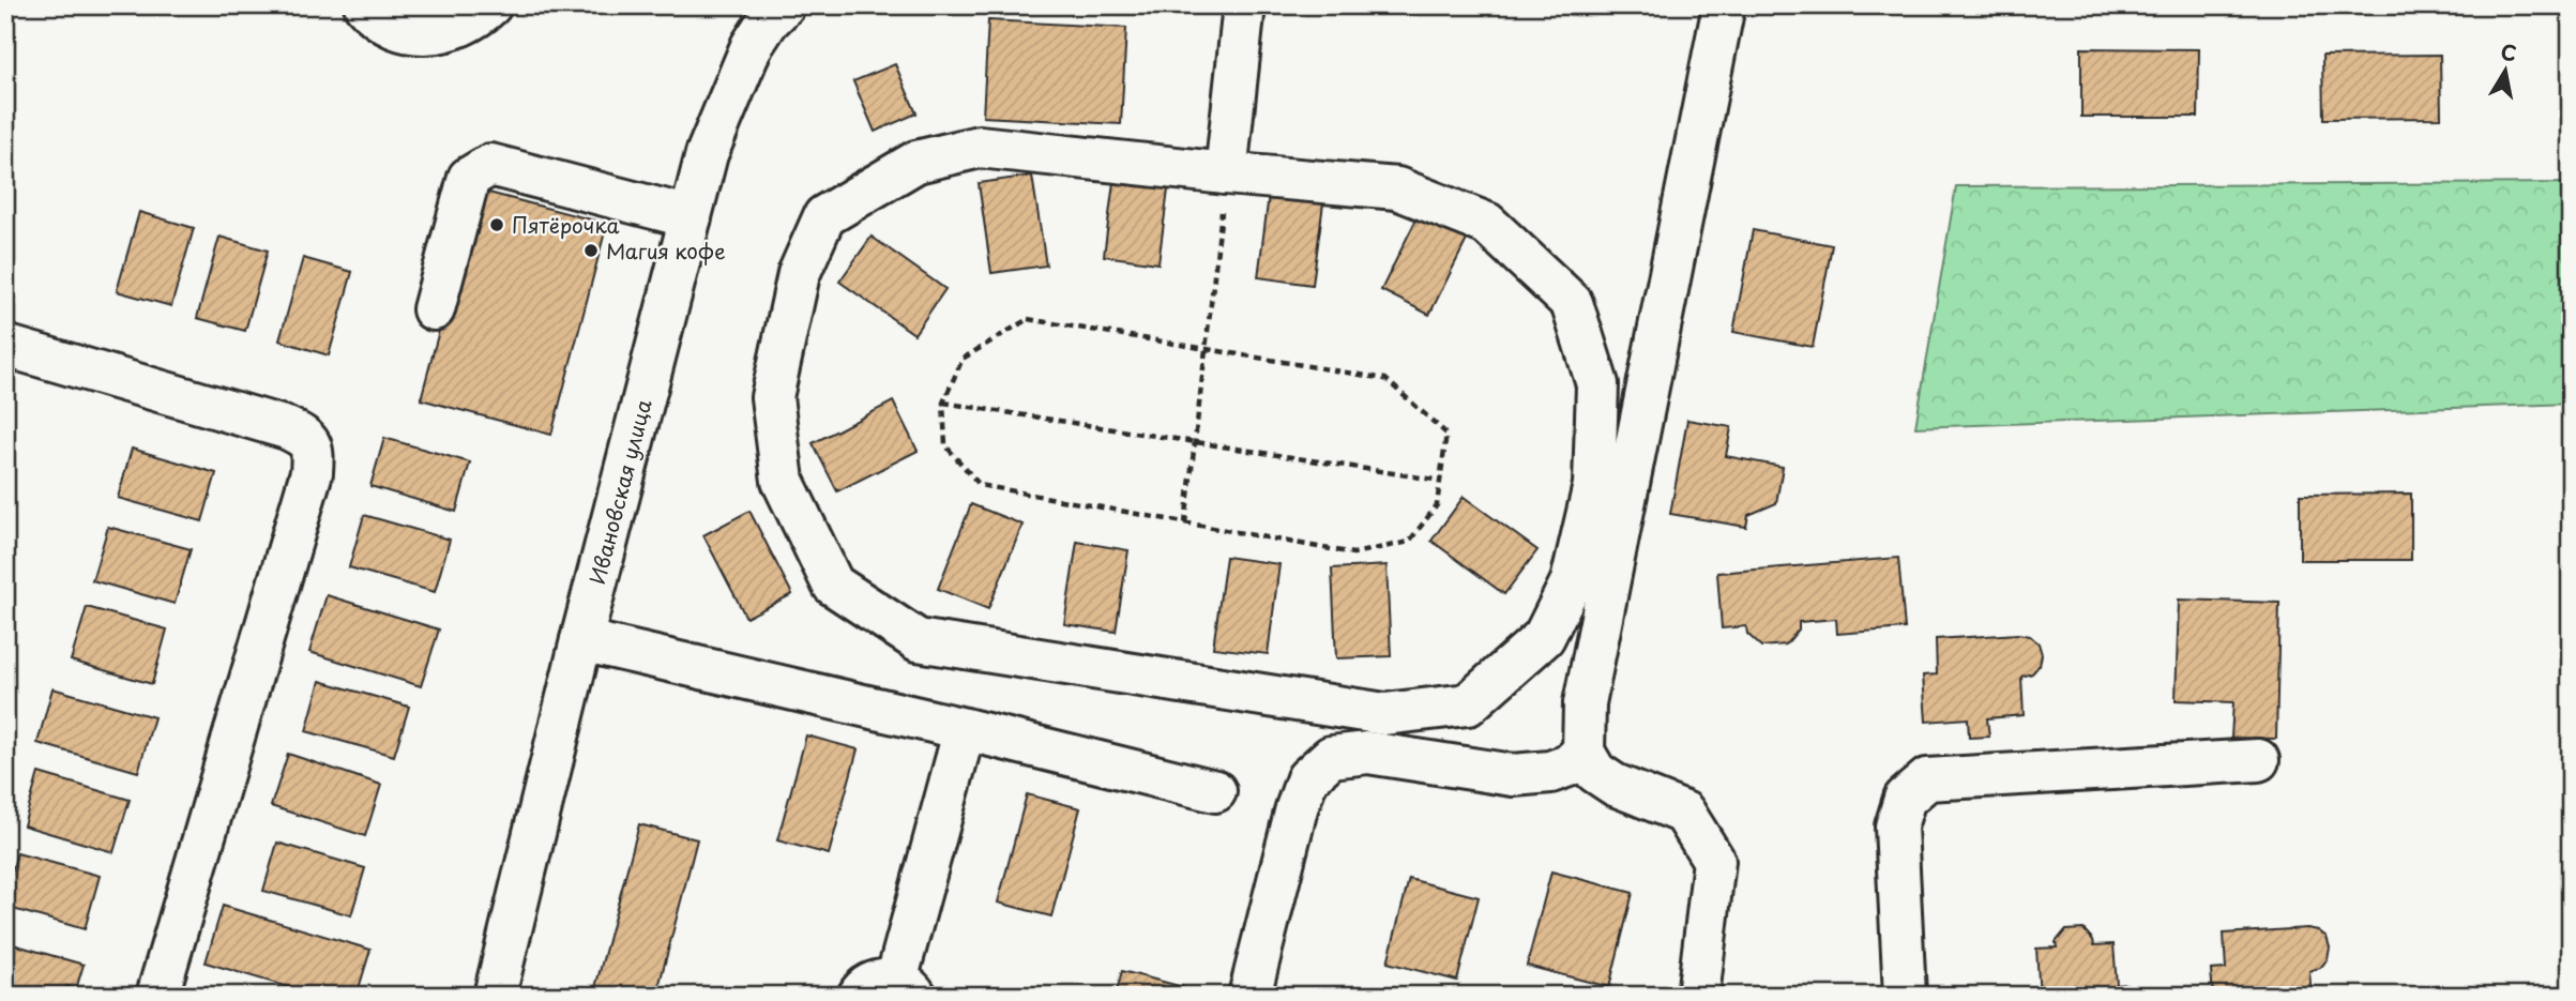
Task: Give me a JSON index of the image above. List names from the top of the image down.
{
  "streets": {
    "street": ["Ивановская улица"]
  },
  "places": ["Пятёрочка", "Магия кофе"],
  "north": "top"
}
